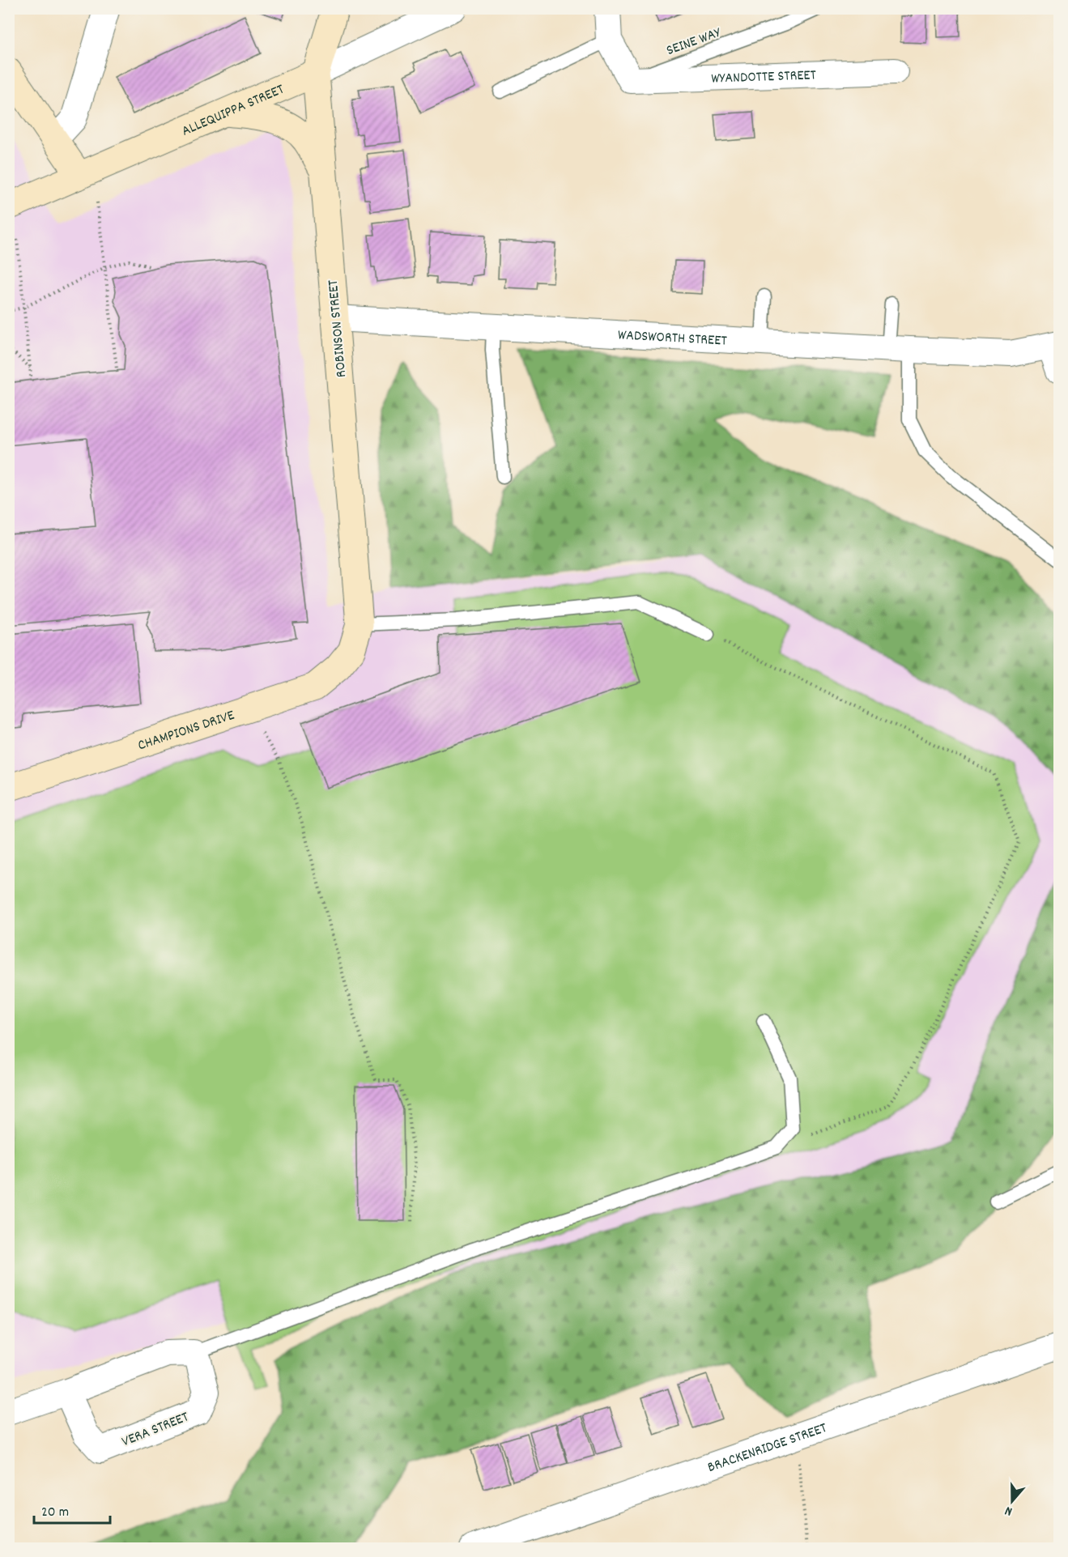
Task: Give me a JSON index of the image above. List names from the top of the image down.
{
  "streets": {
    "street": [
      "WYANDOTTE STREET",
      "ALLEQUIPPA STREET",
      "ROBINSON STREET",
      "WADSWORTH STREET",
      "CHAMPIONS DRIVE",
      "VERA STREET",
      "BRACKENRIDGE STREET"
    ],
    "lane": ["SEINE WAY"]
  },
  "crossings": [
    ["SEINE WAY", "WYANDOTTE STREET"],
    ["ALLEQUIPPA STREET", "ROBINSON STREET"],
    ["ROBINSON STREET", "WADSWORTH STREET"],
    ["ROBINSON STREET", "CHAMPIONS DRIVE"]
  ],
  "scale_bar": "20 m",
  "north": "bottom"
}
